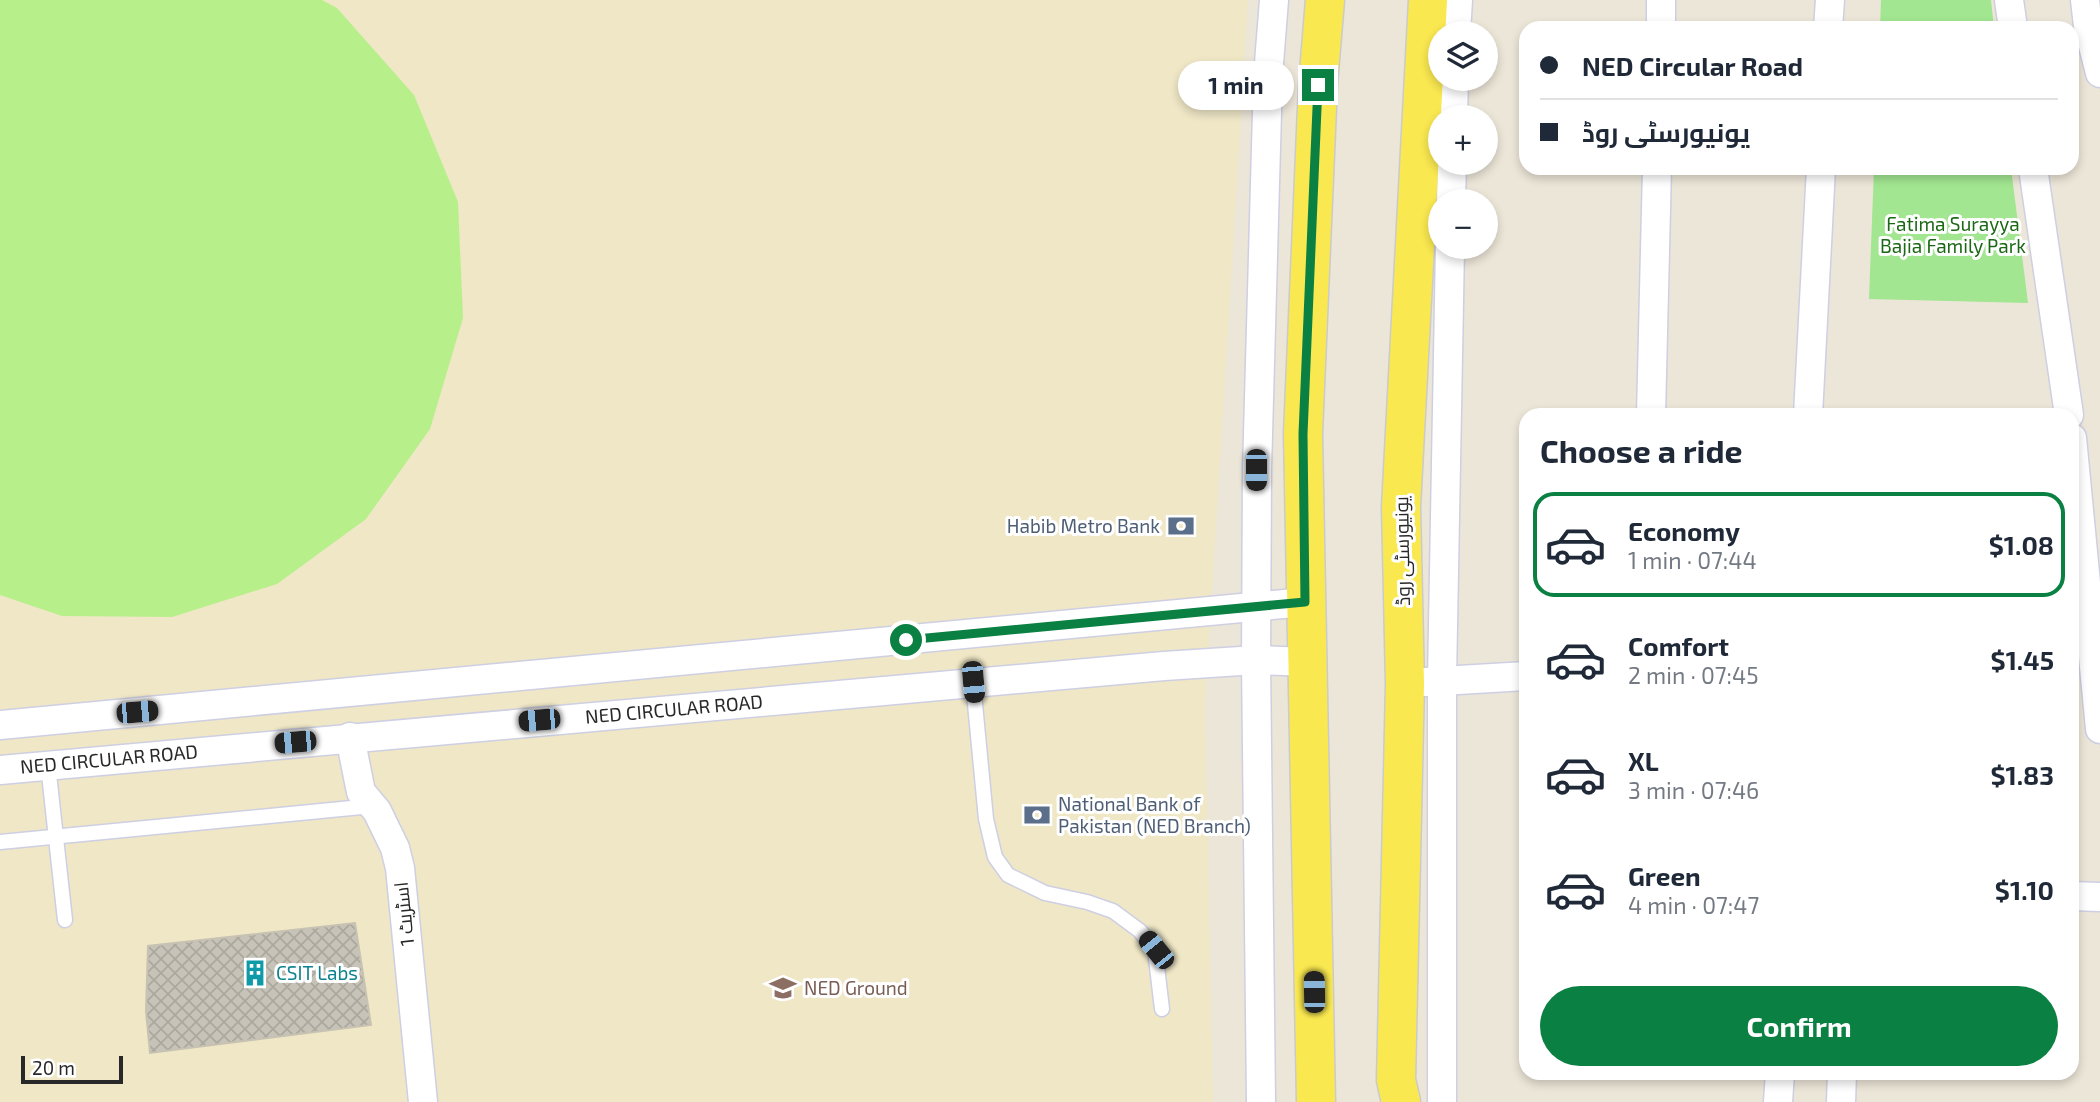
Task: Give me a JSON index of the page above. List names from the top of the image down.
{
  "streets": {
    "main road": ["یونیورسٹی روڈ"],
    "street": ["NED CIRCULAR ROAD", "اسٹریٹ 1"]
  },
  "crossings": [
    ["NED CIRCULAR ROAD", "اسٹریٹ 1"]
  ],
  "parks": ["Fatima Surayya Bajia Family Park"],
  "places": {
    "bank": ["Habib Metro Bank", "National Bank of Pakistan (NED Branch)"],
    "building": ["CSIT Labs"],
    "school or university": ["NED Ground"]
  },
  "scale_bar": "20 m",
  "page": {
    "map_buttons": ["+", "−"],
    "banner": ["NED Circular Road", "یونیورسٹی روڈ"],
    "bubble": "1 min",
    "heading": "Choose a ride",
    "list": [
      {
        "name": "Economy",
        "note": "1 min · 07:44",
        "value": "$1.08"
      },
      {
        "name": "Comfort",
        "note": "2 min · 07:45",
        "value": "$1.45"
      },
      {
        "name": "XL",
        "note": "3 min · 07:46",
        "value": "$1.83"
      },
      {
        "name": "Green",
        "note": "4 min · 07:47",
        "value": "$1.10"
      }
    ],
    "buttons": "Confirm",
    "scale": "20 m"
  }
}
